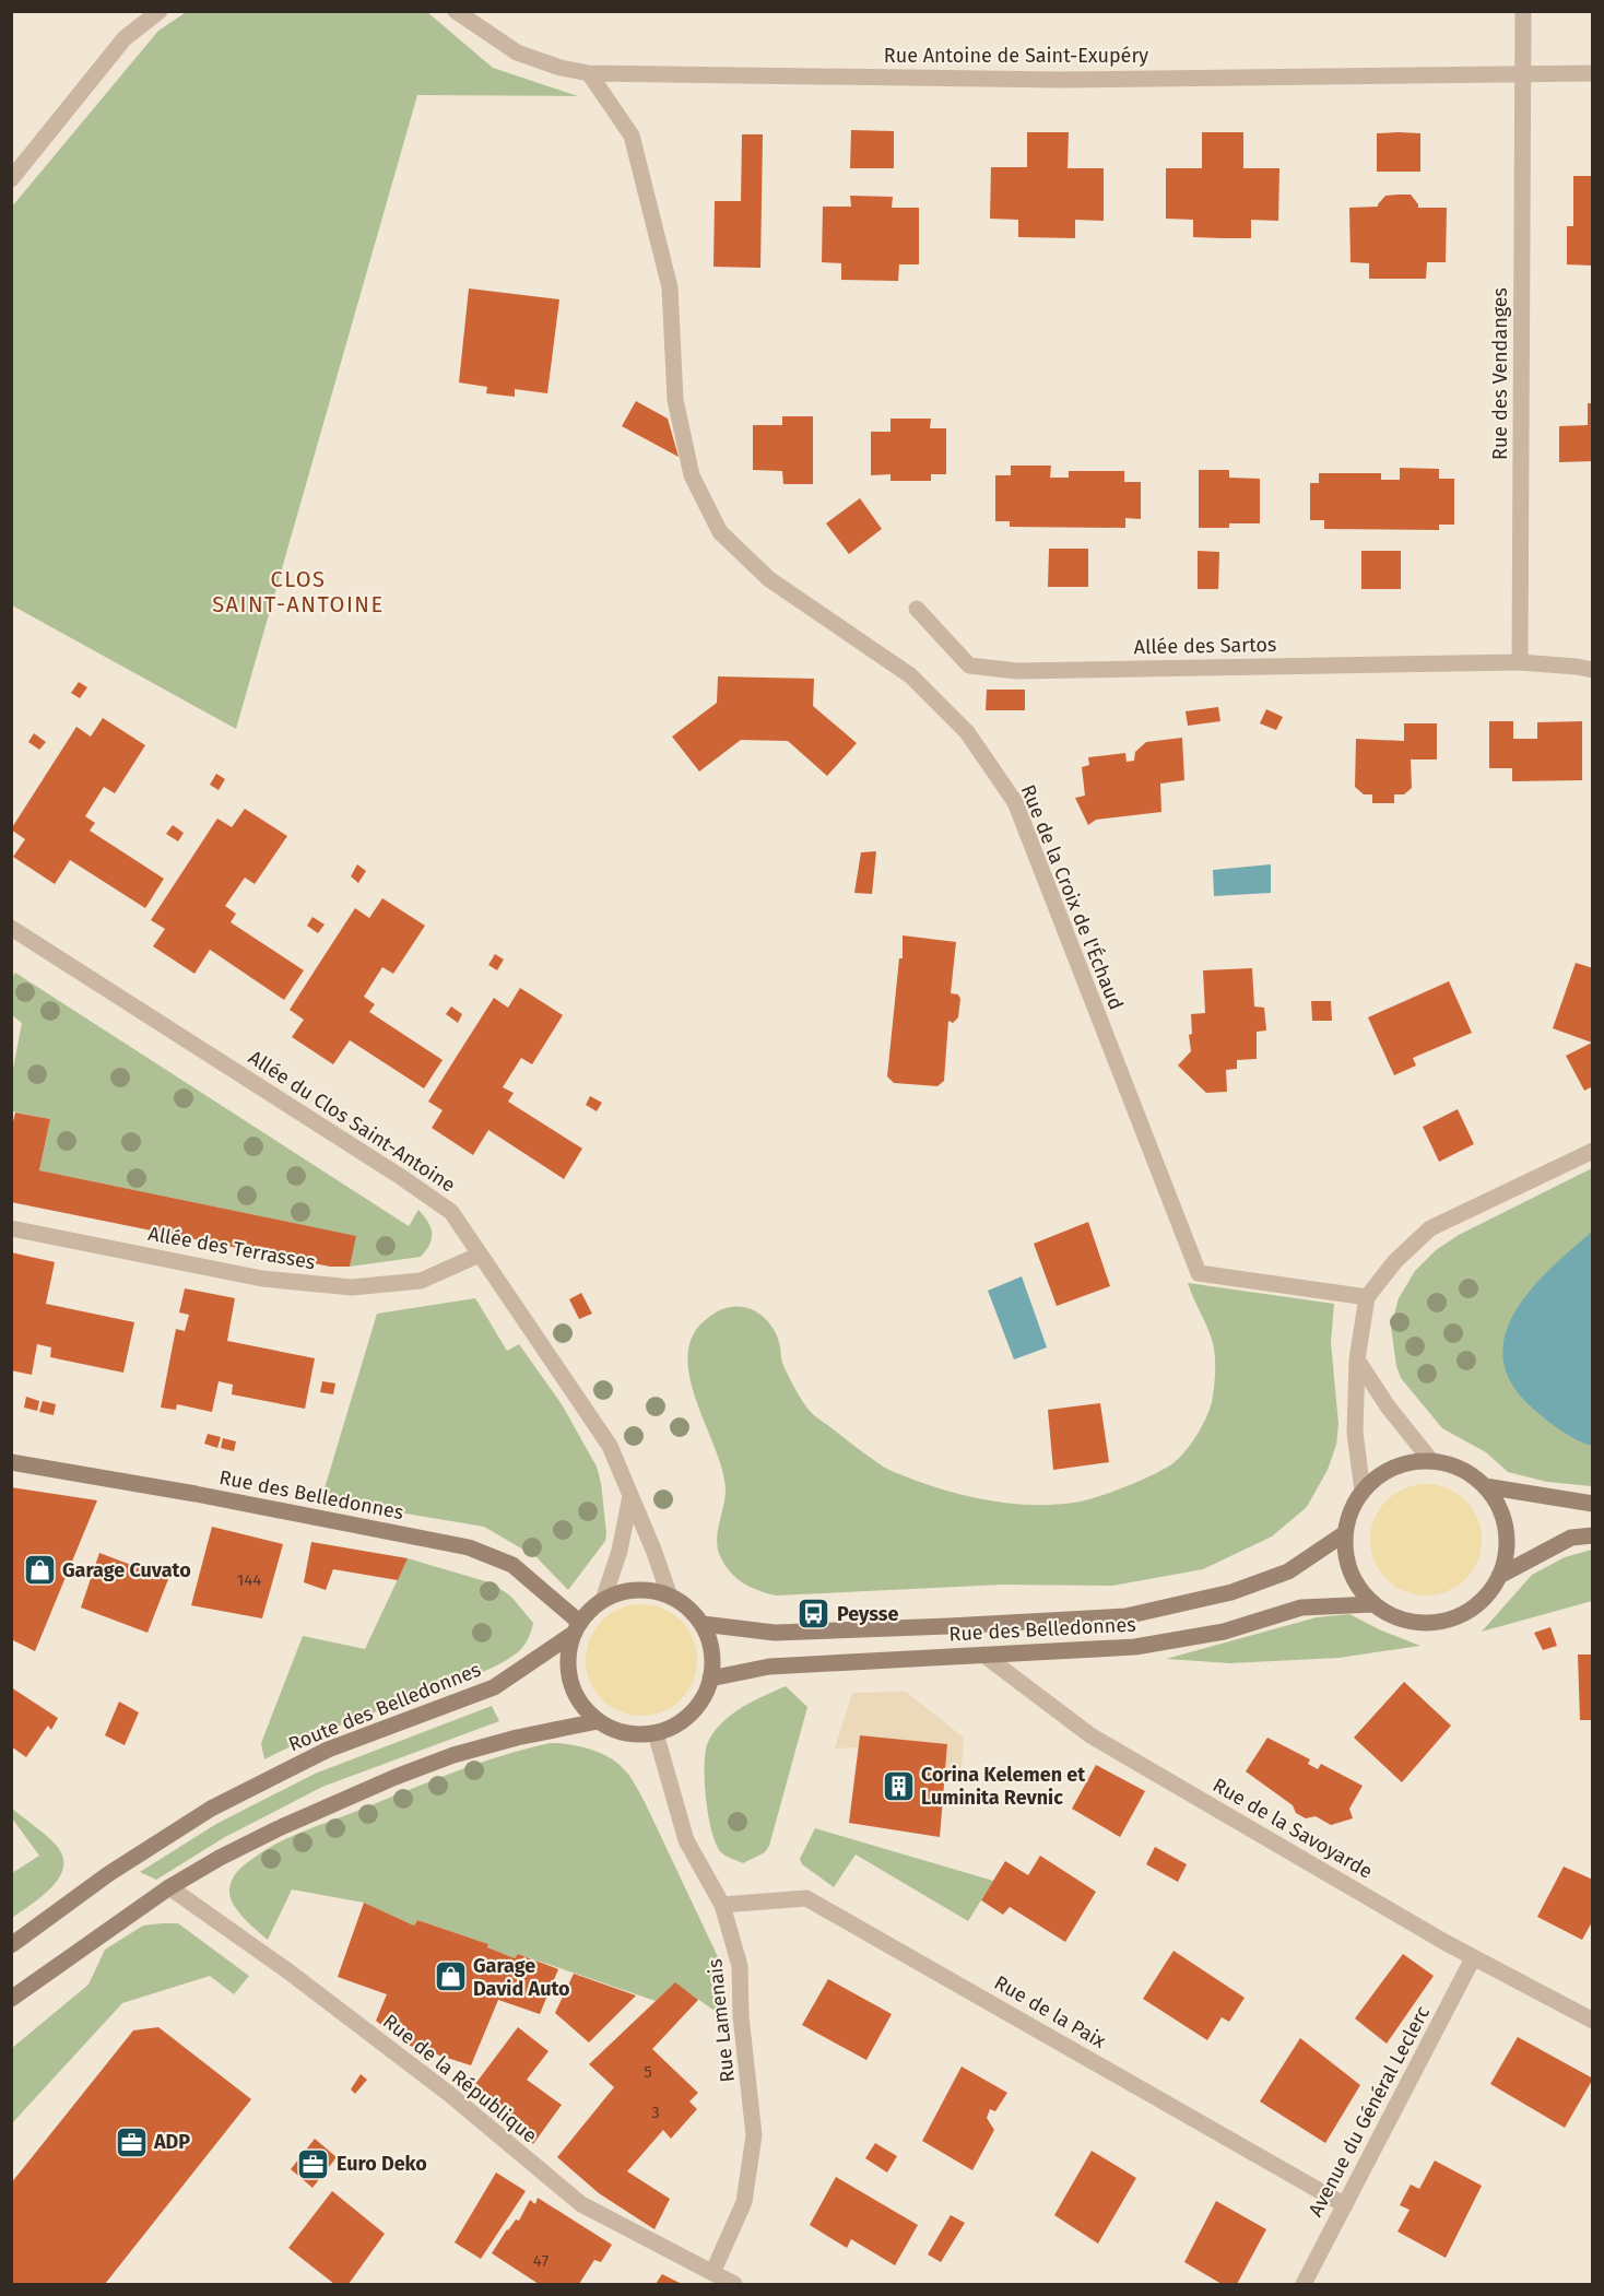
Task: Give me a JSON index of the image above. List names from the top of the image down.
{
  "streets": {
    "main road": ["Rue des Belledonnes", "Route des Belledonnes"],
    "street": [
      "Rue Antoine de Saint-Exupéry",
      "Rue des Vendanges",
      "Allée des Sartos",
      "Rue de la Croix de l'Échaud",
      "Allée du Clos Saint-Antoine",
      "Allée des Terrasses",
      "Rue de la Savoyarde",
      "Rue de la Paix",
      "Rue Lamenais",
      "Rue de la République",
      "Avenue du Général Leclerc"
    ]
  },
  "crossings": [
    ["Rue Antoine de Saint-Exupéry", "Rue des Vendanges"],
    ["Rue Antoine de Saint-Exupéry", "Rue de la Croix de l'Échaud"],
    ["Rue des Vendanges", "Allée des Sartos"],
    ["Allée du Clos Saint-Antoine", "Allée des Terrasses"],
    ["Allée du Clos Saint-Antoine", "Rue des Belledonnes"],
    ["Allée du Clos Saint-Antoine", "Route des Belledonnes"],
    ["Allée du Clos Saint-Antoine", "Rue Lamenais"],
    ["Rue des Belledonnes", "Route des Belledonnes"],
    ["Rue des Belledonnes", "Rue de la Savoyarde"],
    ["Rue des Belledonnes", "Rue Lamenais"],
    ["Route des Belledonnes", "Rue Lamenais"],
    ["Rue de la Savoyarde", "Avenue du Général Leclerc"],
    ["Rue de la Paix", "Rue Lamenais"],
    ["Rue de la Paix", "Avenue du Général Leclerc"],
    ["Rue Lamenais", "Rue de la République"]
  ],
  "districts": ["CLOS SAINT-ANTOINE"],
  "places": {
    "shop": ["Garage Cuvato", "Garage David Auto"],
    "bus stop": ["Peysse"],
    "building": ["Corina Kelemen et Luminita Revnic"],
    "office": ["ADP", "Euro Deko"]
  },
  "house_numbers": [
    "144",
    "5",
    "3",
    "47"
  ]
}
